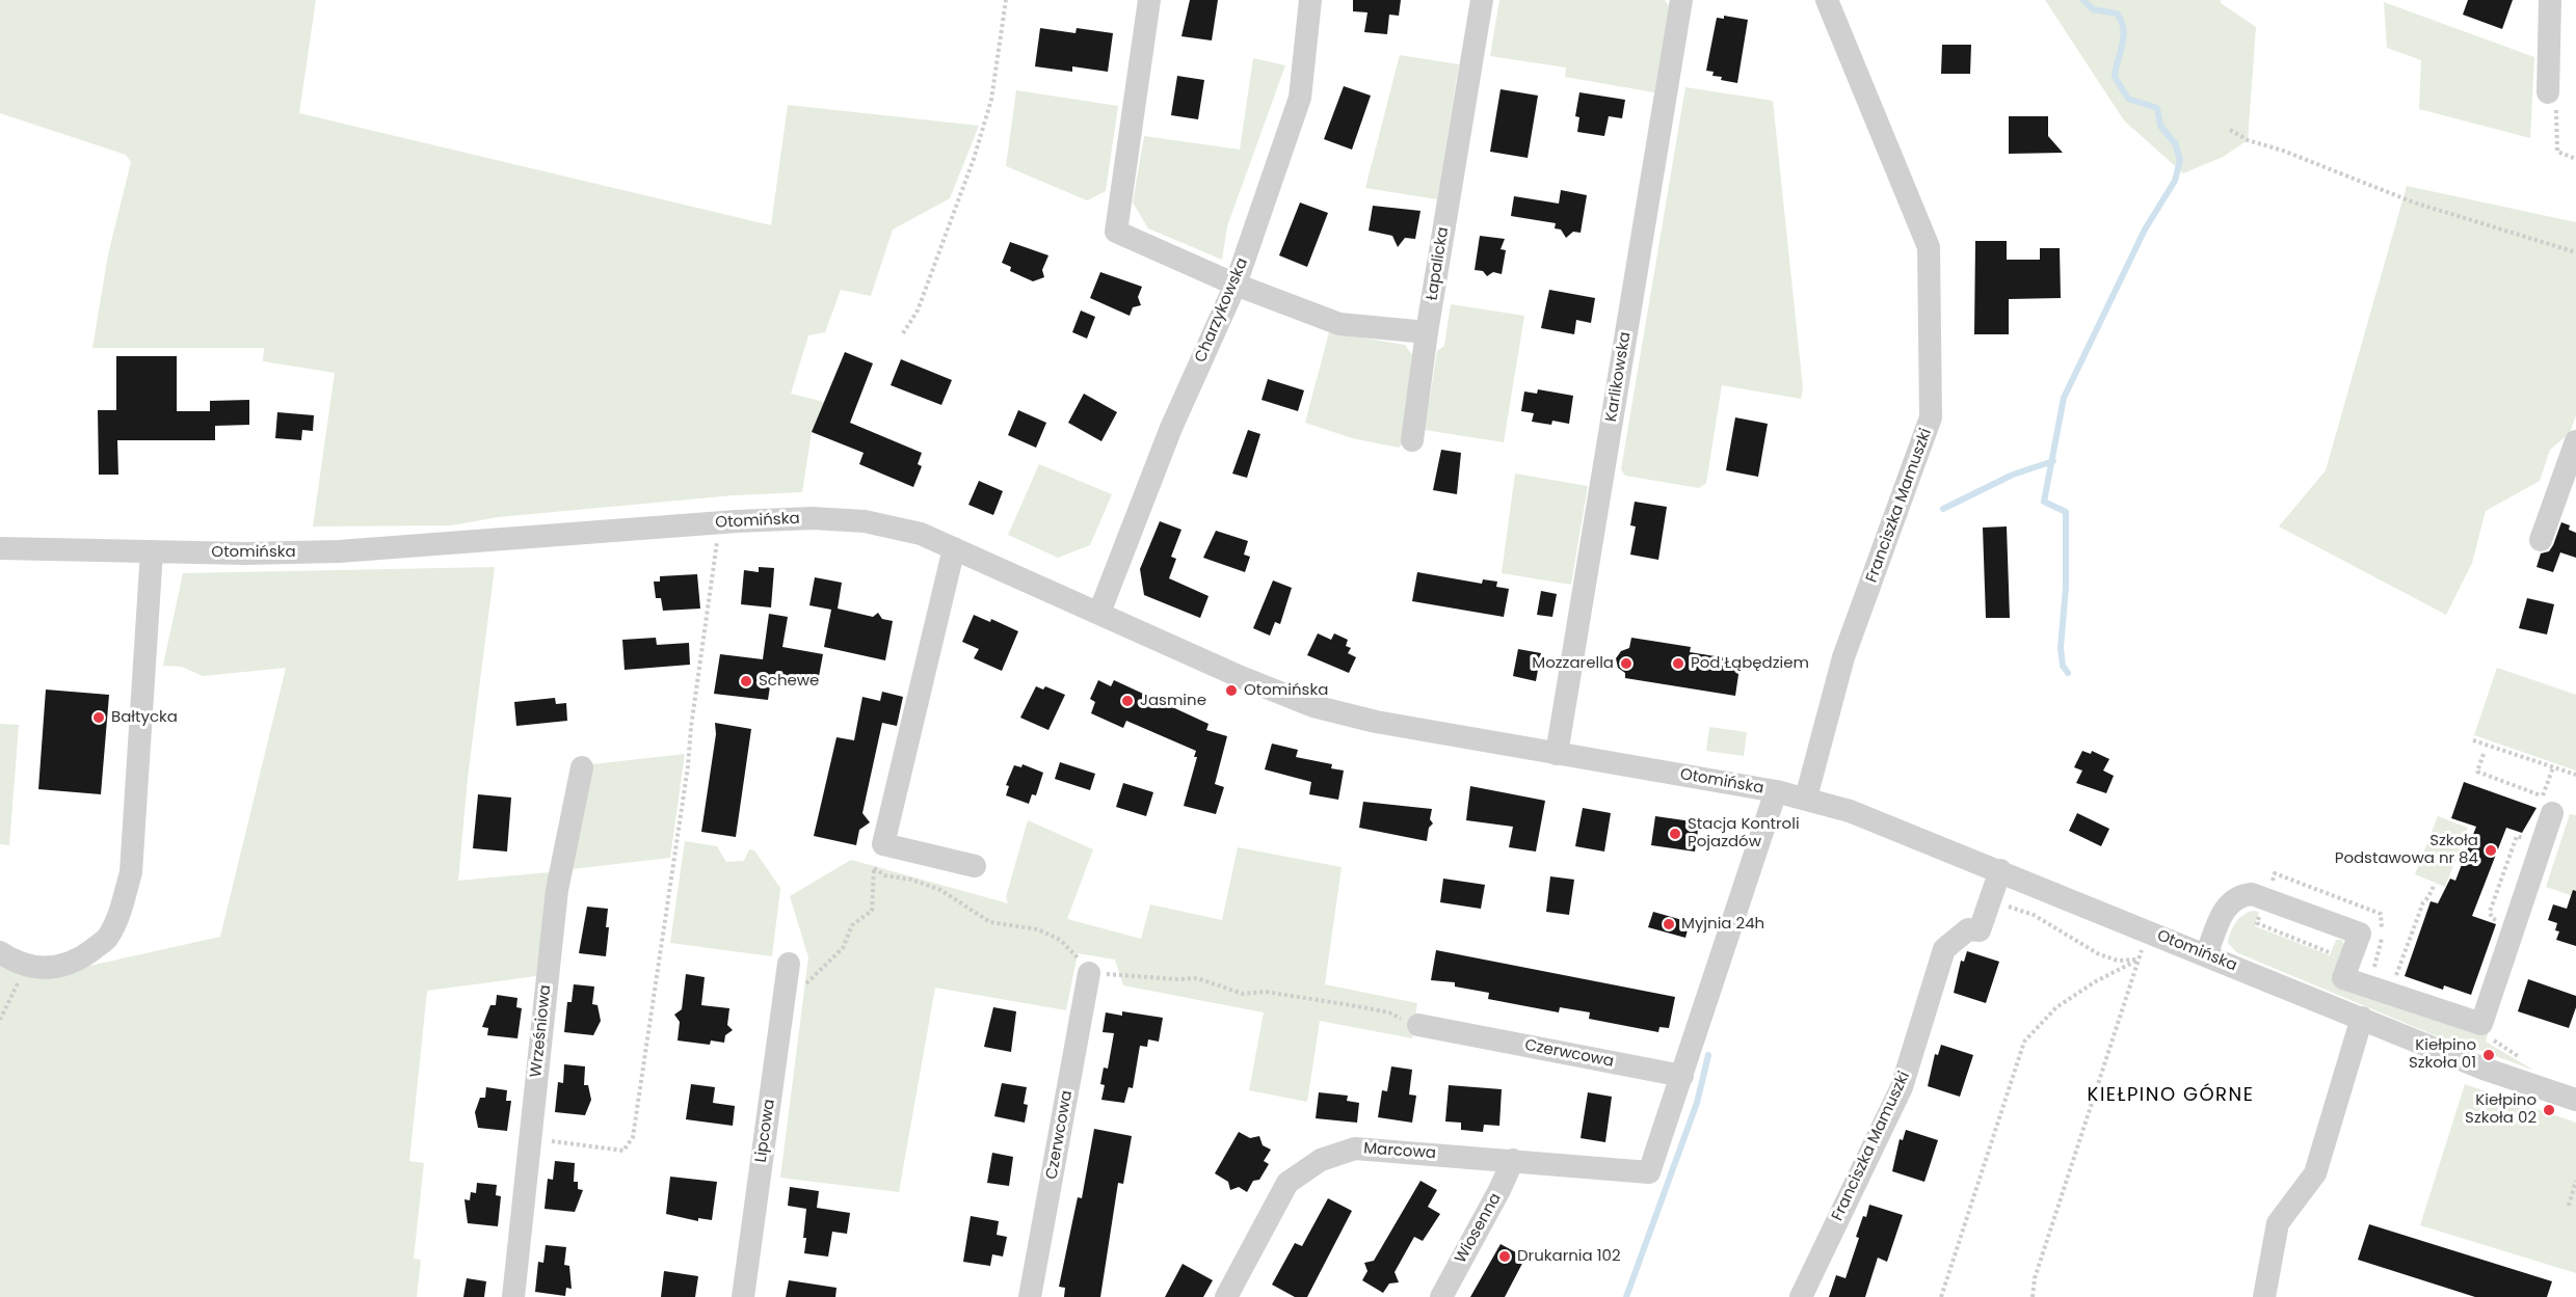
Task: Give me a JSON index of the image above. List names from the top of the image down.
{
  "streets": {
    "street": [
      "Łapalicka",
      "Charzykowska",
      "Karlikowska",
      "Franciszka Mamuszki",
      "Otomińska",
      "Wrześniowa",
      "Czerwcowa",
      "Lipcowa",
      "Marcowa",
      "Wiosenna"
    ]
  },
  "crossings": [
    ["Charzykowska", "Otomińska"],
    ["Karlikowska", "Otomińska"],
    ["Franciszka Mamuszki", "Otomińska"],
    ["Czerwcowa", "Marcowa"],
    ["Marcowa", "Wiosenna"]
  ],
  "districts": ["KIEŁPINO GÓRNE"],
  "places": [
    "Mozzarella",
    "Pod Łąbędziem",
    "Schewe",
    "Otomińska",
    "Jasmine",
    "Bałtycka",
    "Stacja Kontroli Pojazdów",
    "Szkoła Podstawowa nr 84",
    "Myjnia 24h",
    "Kiełpino Szkoła 01",
    "Kiełpino Szkoła 02",
    "Drukarnia 102"
  ]
}
